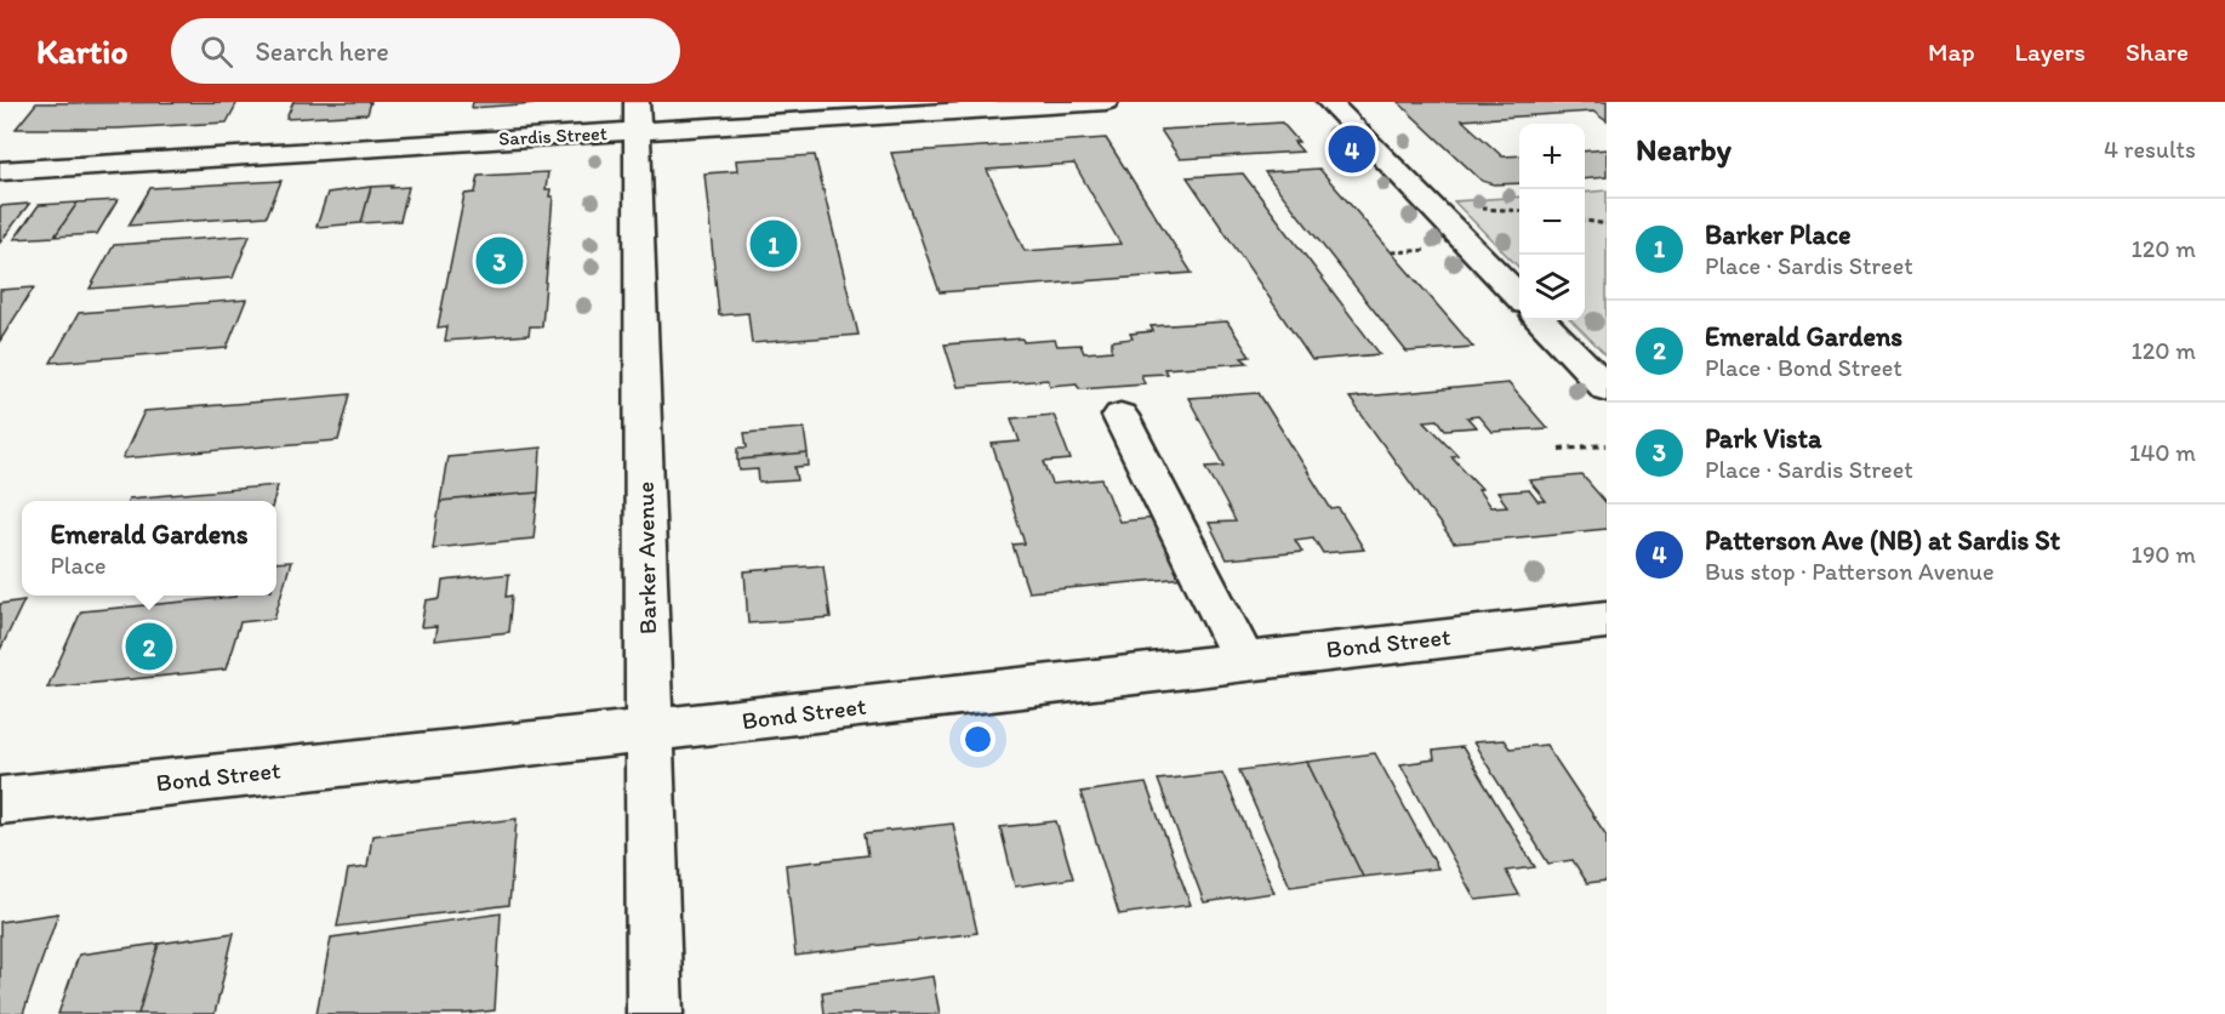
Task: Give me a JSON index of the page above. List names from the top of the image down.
{
  "streets": {
    "street": ["Sardis Street", "Barker Avenue", "Bond Street"]
  },
  "crossings": [
    ["Sardis Street", "Barker Avenue"],
    ["Barker Avenue", "Bond Street"]
  ],
  "page": {
    "header": "Kartio",
    "search": "Search here",
    "nav": ["Map", "Layers", "Share"],
    "heading": ["Nearby", "4 results"],
    "pins": [
      "4",
      "1",
      "3",
      "2"
    ],
    "map_buttons": ["+", "−"],
    "list": [
      {
        "mark": "1",
        "name": "Barker Place",
        "note": "Place · Sardis Street",
        "value": "120 m"
      },
      {
        "mark": "2",
        "name": "Emerald Gardens",
        "note": "Place · Bond Street",
        "value": "120 m"
      },
      {
        "mark": "3",
        "name": "Park Vista",
        "note": "Place · Sardis Street",
        "value": "140 m"
      },
      {
        "mark": "4",
        "name": "Patterson Ave (NB) at Sardis St",
        "note": "Bus stop · Patterson Avenue",
        "value": "190 m"
      }
    ],
    "popup": ["Emerald Gardens", "Place"]
  }
}
